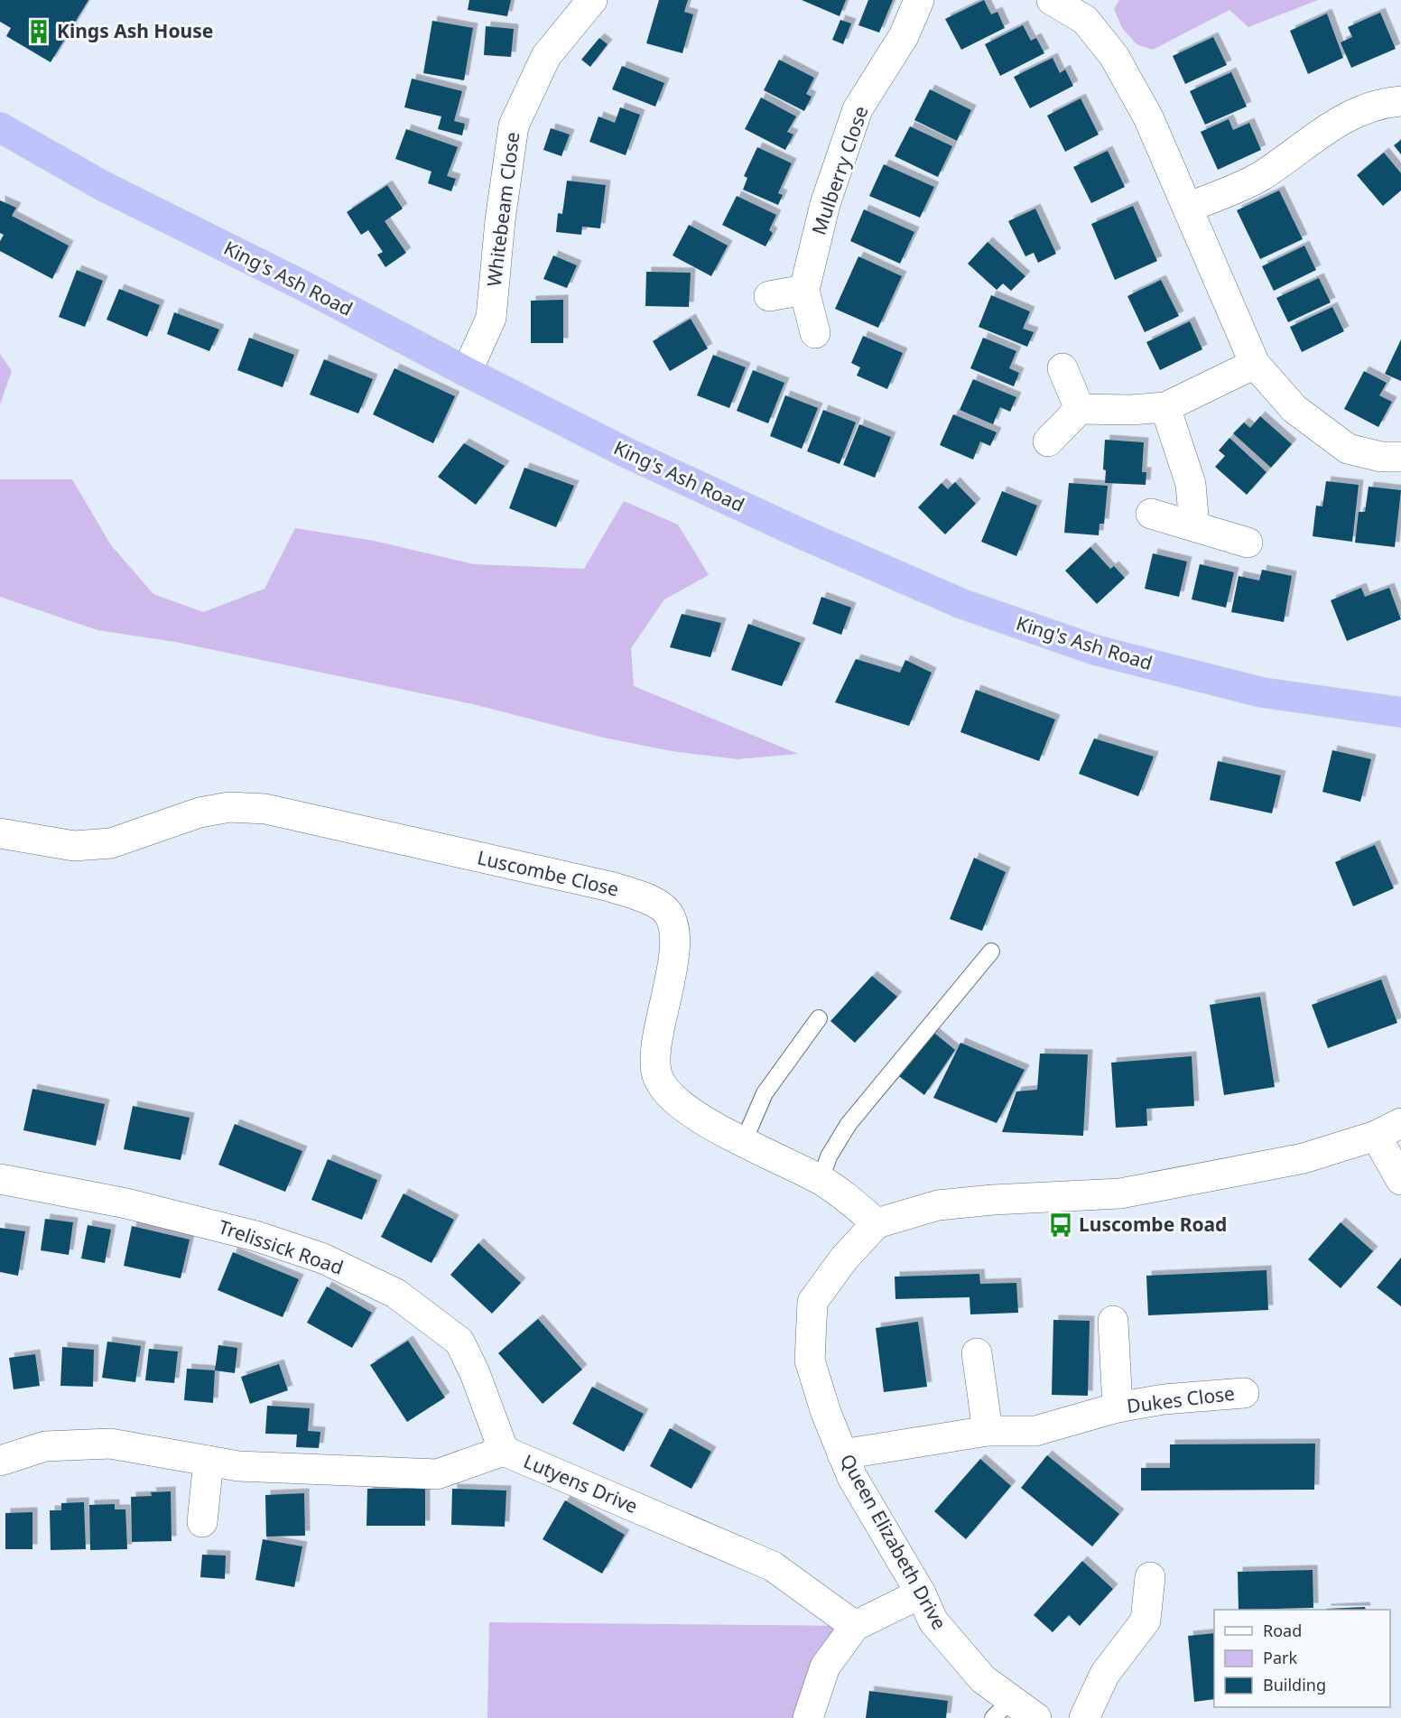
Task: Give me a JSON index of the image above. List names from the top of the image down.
{
  "streets": {
    "highway": ["King's Ash Road"],
    "street": [
      "Mulberry Close",
      "Whitebeam Close",
      "Luscombe Close",
      "Trelissick Road",
      "Dukes Close",
      "Lutyens Drive",
      "Queen Elizabeth Drive"
    ]
  },
  "crossings": [
    ["Whitebeam Close", "King's Ash Road"],
    ["Luscombe Close", "Queen Elizabeth Drive"],
    ["Trelissick Road", "Lutyens Drive"],
    ["Dukes Close", "Queen Elizabeth Drive"]
  ],
  "places": {
    "building": ["Kings Ash House"],
    "bus stop": ["Luscombe Road"]
  },
  "legend": ["Road", "Park", "Building"]
}
